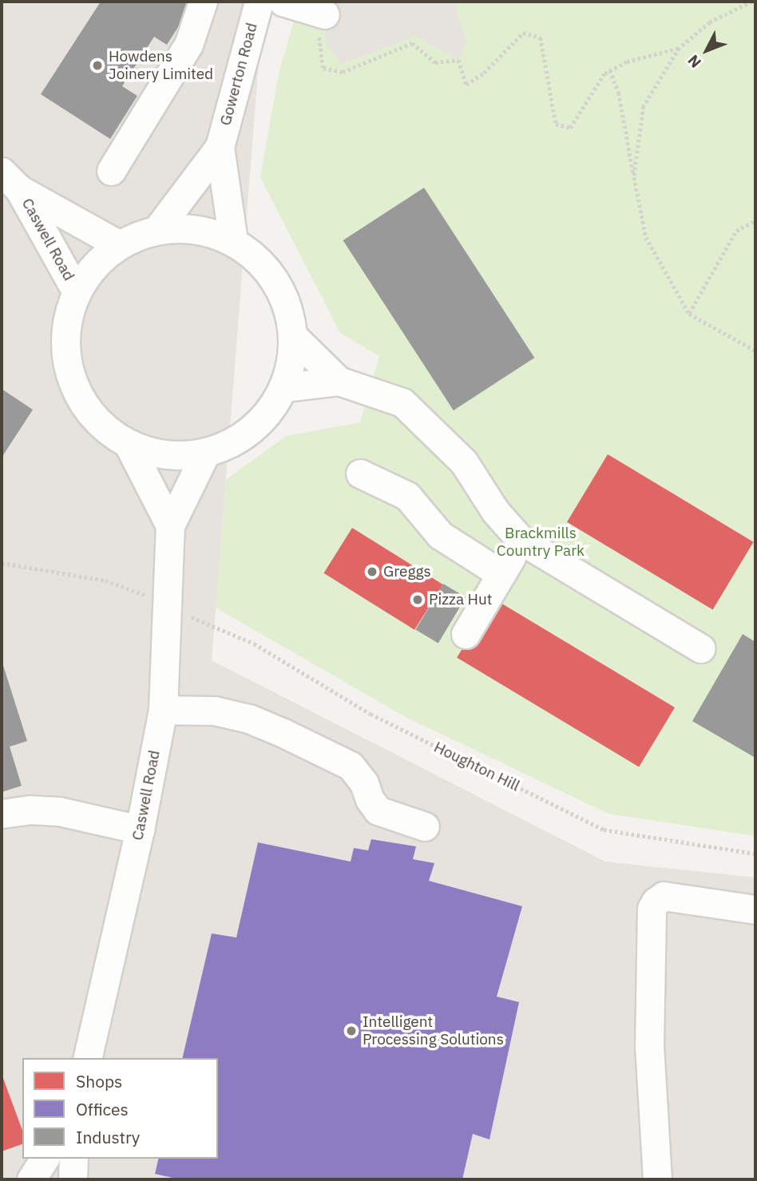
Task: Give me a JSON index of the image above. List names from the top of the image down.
{
  "streets": {
    "street": ["Gowerton Road", "Caswell Road"],
    "path": ["Houghton Hill"]
  },
  "parks": ["Brackmills Country Park"],
  "places": [
    "Howdens Joinery Limited",
    "Greggs",
    "Pizza Hut",
    "Intelligent Processing Solutions"
  ],
  "legend": ["Shops", "Offices", "Industry"],
  "north": "bottom left"
}
